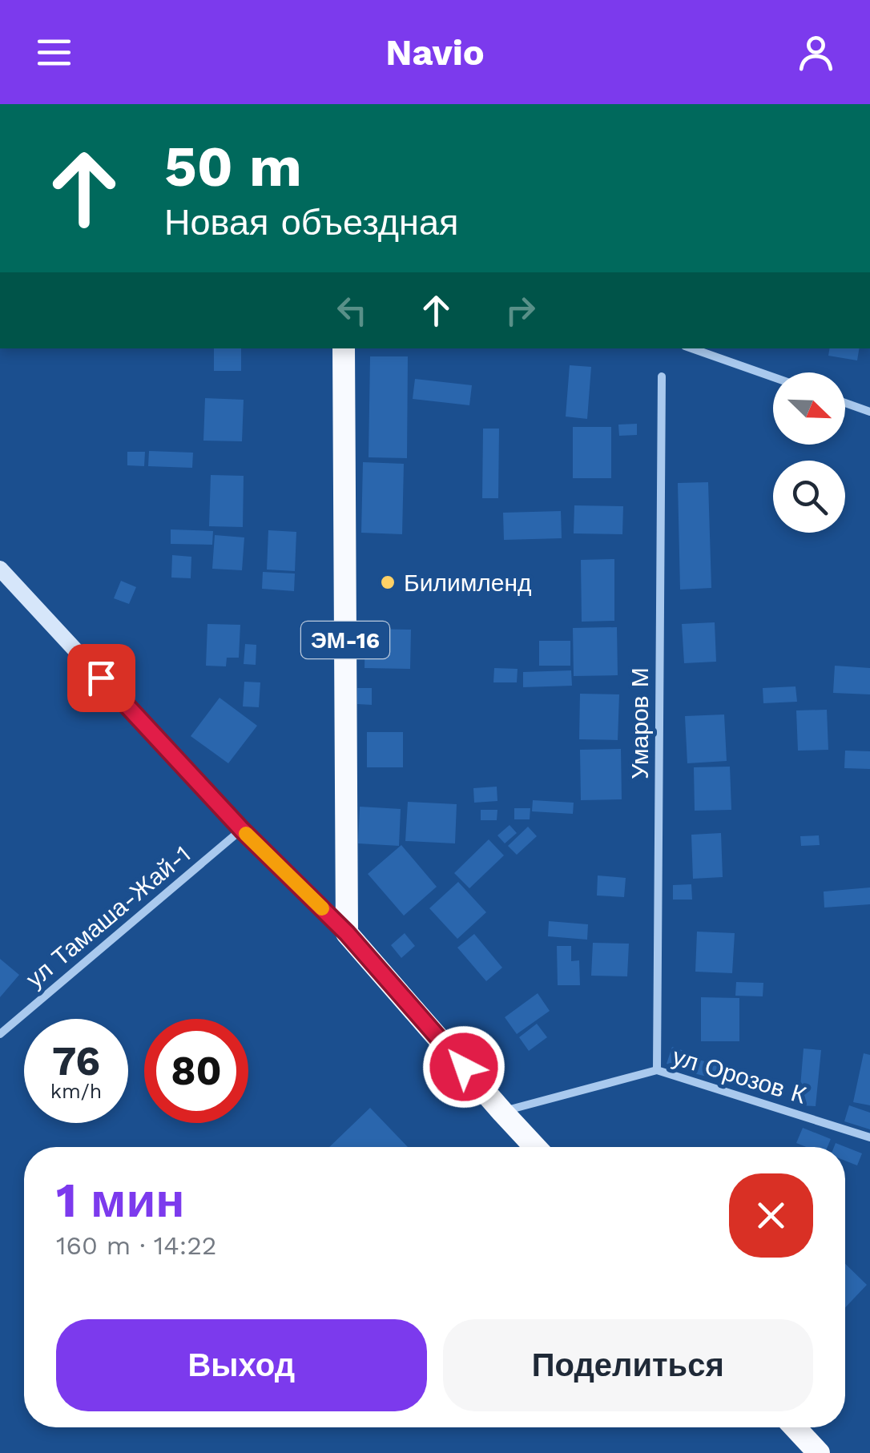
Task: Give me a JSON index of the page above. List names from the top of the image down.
{
  "streets": {
    "highway": ["ЭМ-16"],
    "street": ["Умаров М", "ул Тамаша-Жай-1", "ул Орозов К"]
  },
  "crossings": [
    ["Умаров М", "ул Орозов К"]
  ],
  "places": ["Билимленд"],
  "north": "bottom right",
  "page": {
    "header": "Navio",
    "turn": ["50 m", "Новая объездная"],
    "speed": "76 km/h",
    "limit": "80",
    "heading": ["1 мин", "160 m · 14:22"],
    "buttons": ["Выход", "Поделиться"]
  }
}
